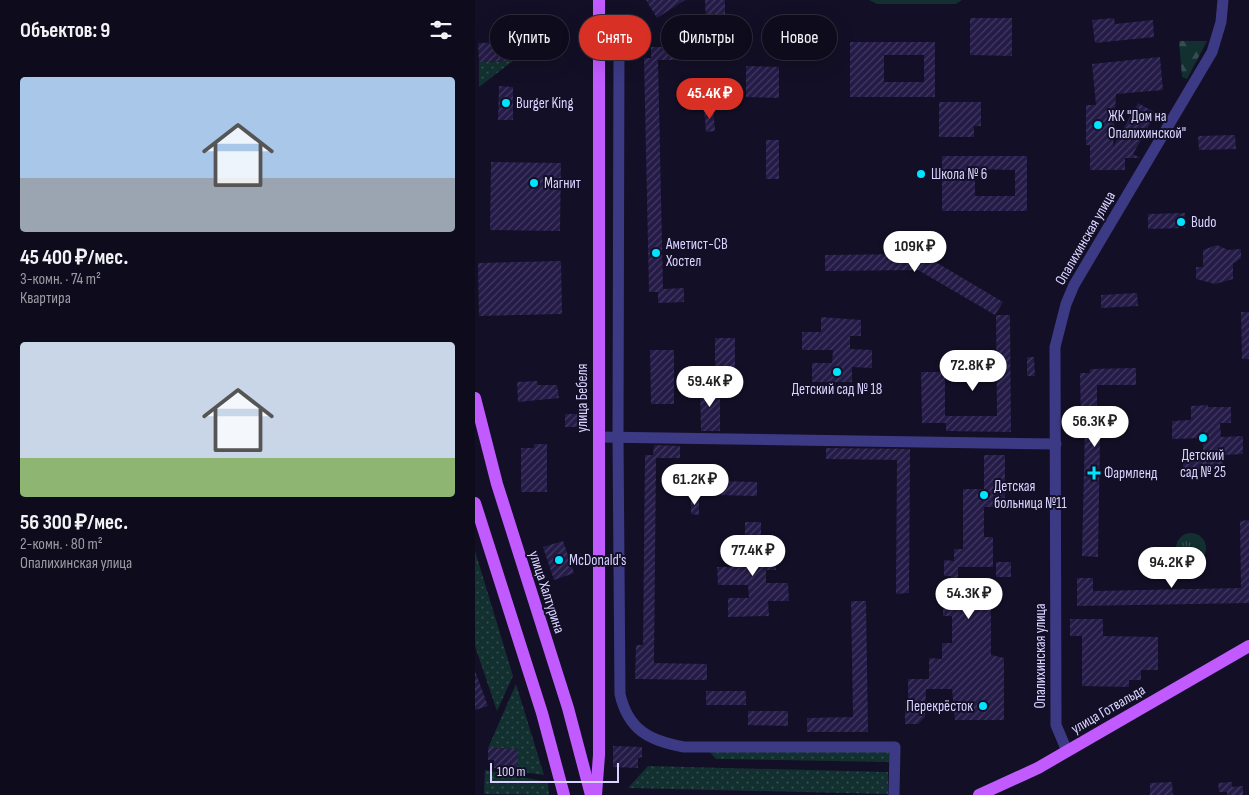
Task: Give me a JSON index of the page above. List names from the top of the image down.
{
  "streets": {
    "main road": ["улица Бебеля", "улица Халтурина", "улица Готвальда"],
    "street": ["Опалихинская улица"]
  },
  "crossings": [
    ["Опалихинская улица", "улица Готвальда"]
  ],
  "places": {
    "other": [
      "Burger King",
      "ЖК \"Дом на Опалихинской\"",
      "Школа № 6",
      "Магнит",
      "Budo",
      "Аметист-СВ Хостел",
      "Детский сад № 18",
      "Детский сад № 25",
      "Детская больница №11",
      "McDonald's",
      "Перекрёсток"
    ],
    "health": ["Фармленд"]
  },
  "scale_bar": "100 m",
  "page": {
    "heading": "Объектов: 9",
    "chip": [
      "Купить",
      "Снять",
      "Фильтры",
      "Новое"
    ],
    "list": [
      {
        "name": "45 400 ₽/мес.",
        "note": "3-комн. · 74 m² · Квартира"
      },
      {
        "name": "56 300 ₽/мес.",
        "note": "2-комн. · 80 m² · Опалихинская улица"
      }
    ],
    "price": [
      "45.4K ₽",
      "109K ₽",
      "72.8K ₽",
      "59.4K ₽",
      "56.3K ₽",
      "61.2K ₽",
      "77.4K ₽",
      "94.2K ₽",
      "54.3K ₽"
    ],
    "scale": "100 m"
  }
}
